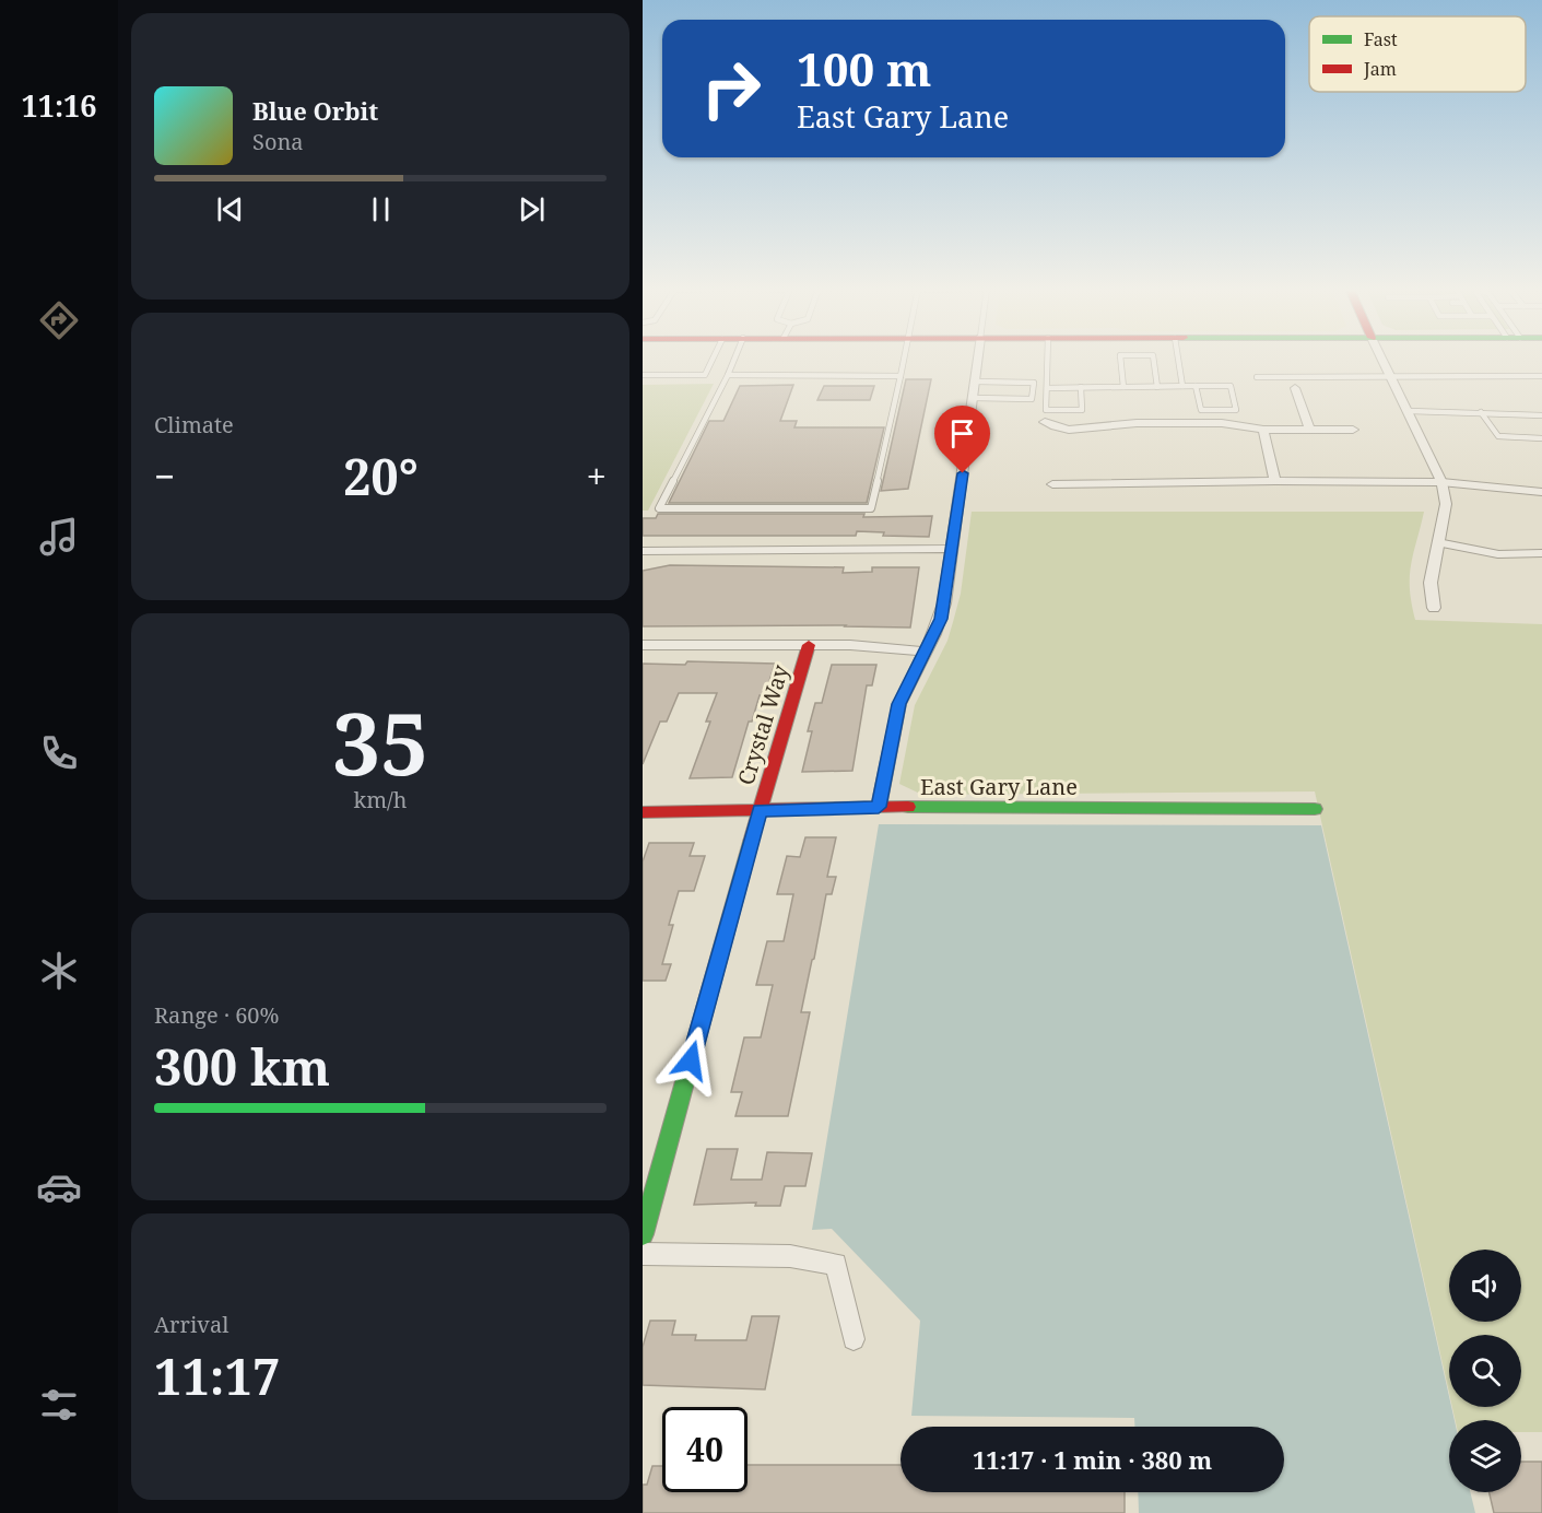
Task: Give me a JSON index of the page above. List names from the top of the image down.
{
  "streets": {
    "main road": ["Crystal Way", "East Gary Lane"]
  },
  "crossings": [
    ["Crystal Way", "East Gary Lane"]
  ],
  "legend": ["Fast", "Jam"],
  "page": {
    "tabs": "11:16",
    "turn": ["100 m", "East Gary Lane"],
    "song": ["Blue Orbit", "Sona"],
    "tile": [
      "Climate",
      ["35", "km/h"],
      ["Range · 60%", "300 km"],
      ["Arrival", "11:17"]
    ],
    "heat": ["−", "20°", "+"],
    "limit": "40",
    "trip": "11:17 · 1 min · 380 m"
  }
}
